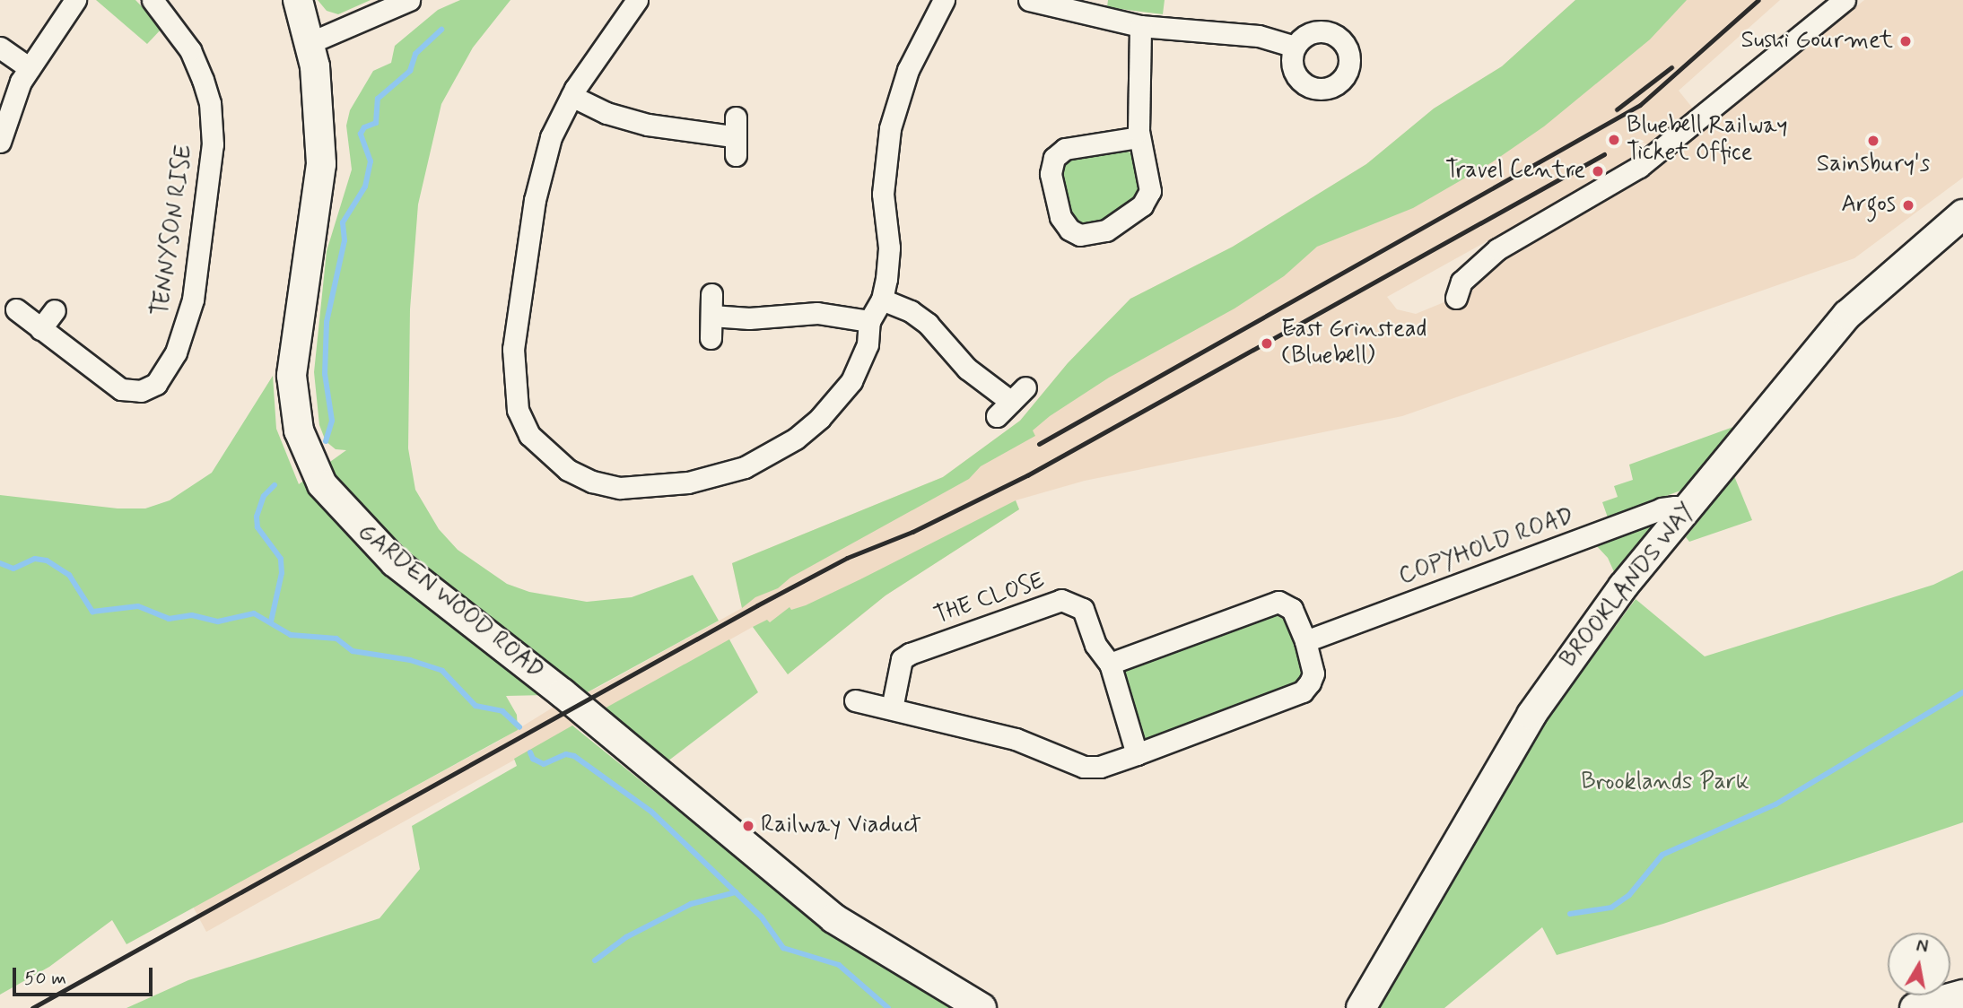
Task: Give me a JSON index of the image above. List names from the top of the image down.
{
  "streets": {
    "street": [
      "TENNYSON RISE",
      "COPYHOLD ROAD",
      "BROOKLANDS WAY",
      "THE CLOSE",
      "GARDEN WOOD ROAD"
    ]
  },
  "crossings": [
    ["COPYHOLD ROAD", "BROOKLANDS WAY"]
  ],
  "parks": ["Brooklands Park"],
  "places": [
    "Sushi Gourmet",
    "Bluebell Railway Ticket Office",
    "Sainsbury's",
    "Travel Centre",
    "Argos",
    "East Grinstead (Bluebell)",
    "Railway Viaduct"
  ],
  "scale_bar": "50 m",
  "north": "top"
}
